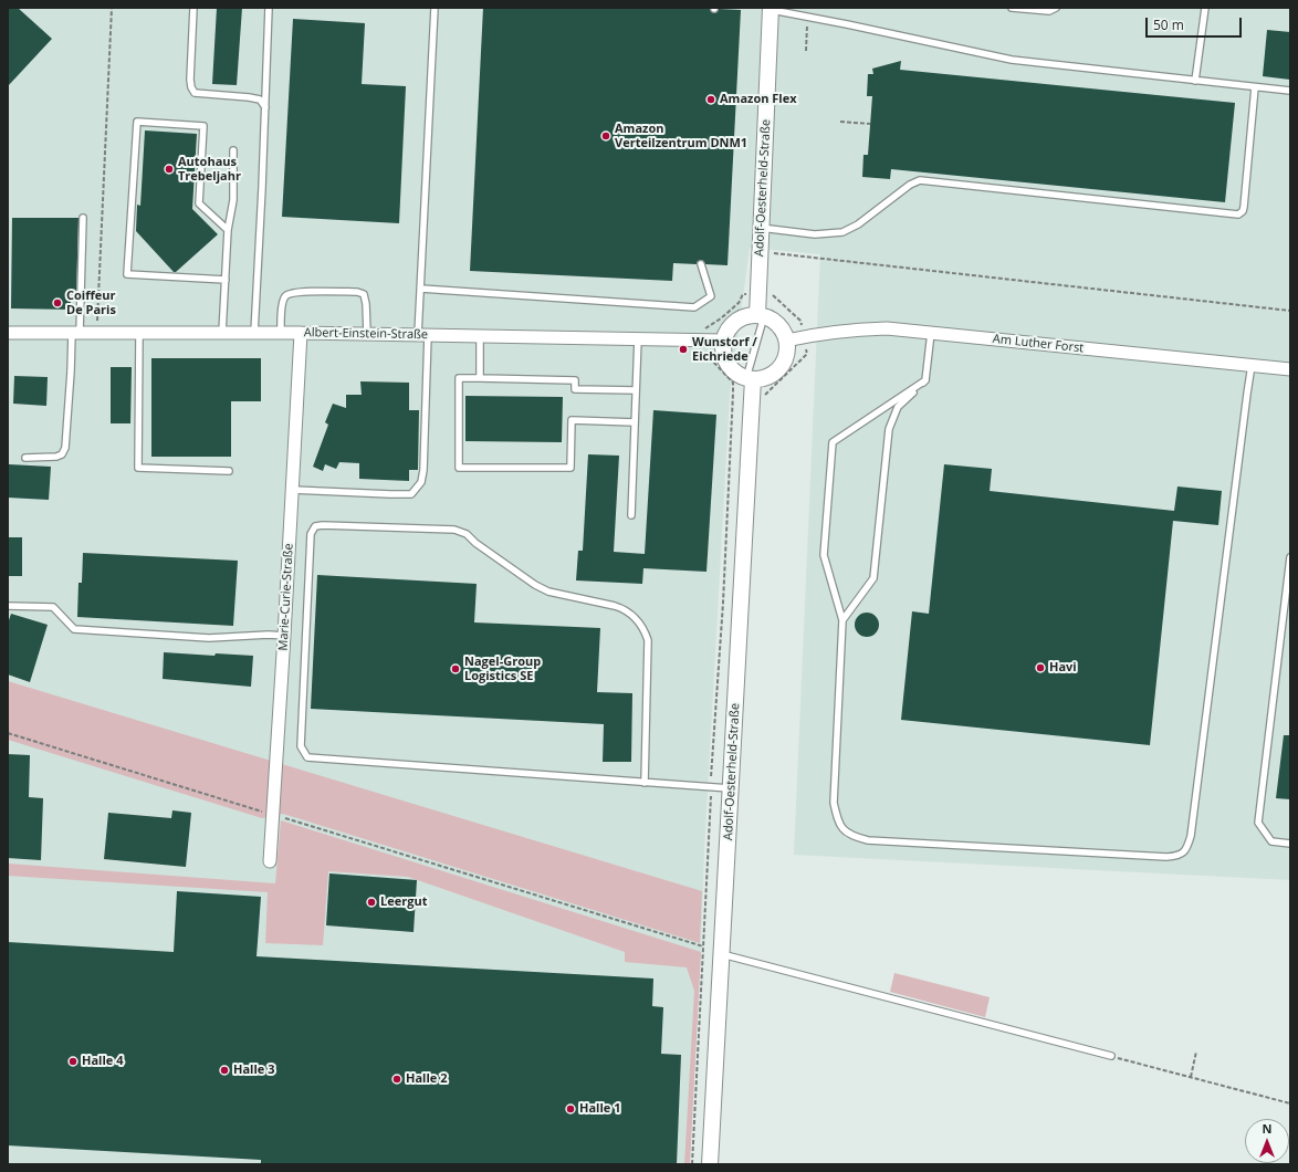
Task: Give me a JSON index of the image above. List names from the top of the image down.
{
  "streets": {
    "street": [
      "Adolf-Oesterheld-Straße",
      "Albert-Einstein-Straße",
      "Am Luther Forst",
      "Marie-Curie-Straße"
    ]
  },
  "crossings": [
    ["Albert-Einstein-Straße", "Marie-Curie-Straße"]
  ],
  "places": [
    "Amazon Flex",
    "Amazon Verteilzentrum DNM1",
    "Autohaus Trebeljahr",
    "Coiffeur De Paris",
    "Wunstorf / Eichriede",
    "Havi",
    "Nagel-Group Logistics SE",
    "Leergut",
    "Halle 4",
    "Halle 3",
    "Halle 2",
    "Halle 1"
  ],
  "scale_bar": "50 m",
  "north": "top"
}
